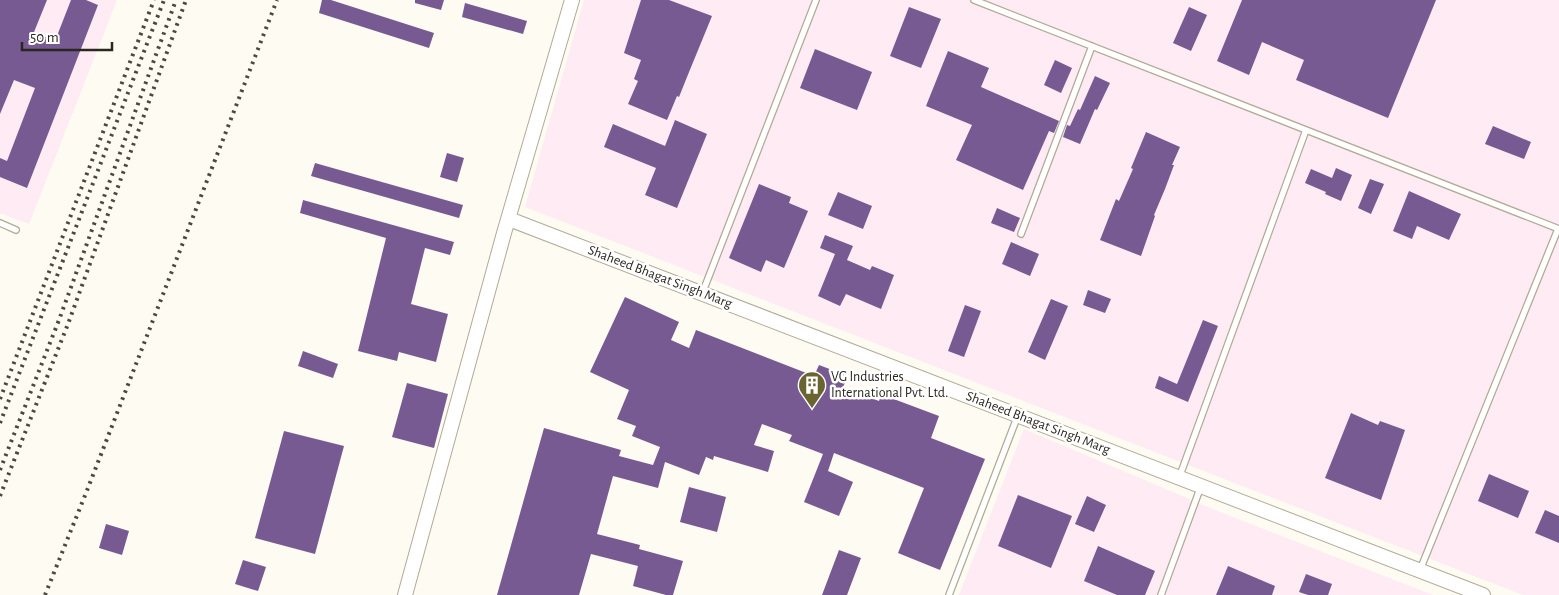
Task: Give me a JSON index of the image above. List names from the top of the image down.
{
  "streets": {
    "street": ["Shaheed Bhagat Singh Marg"]
  },
  "places": {
    "building": ["VG Industries International Pvt. Ltd."]
  },
  "scale_bar": "50 m"
}
